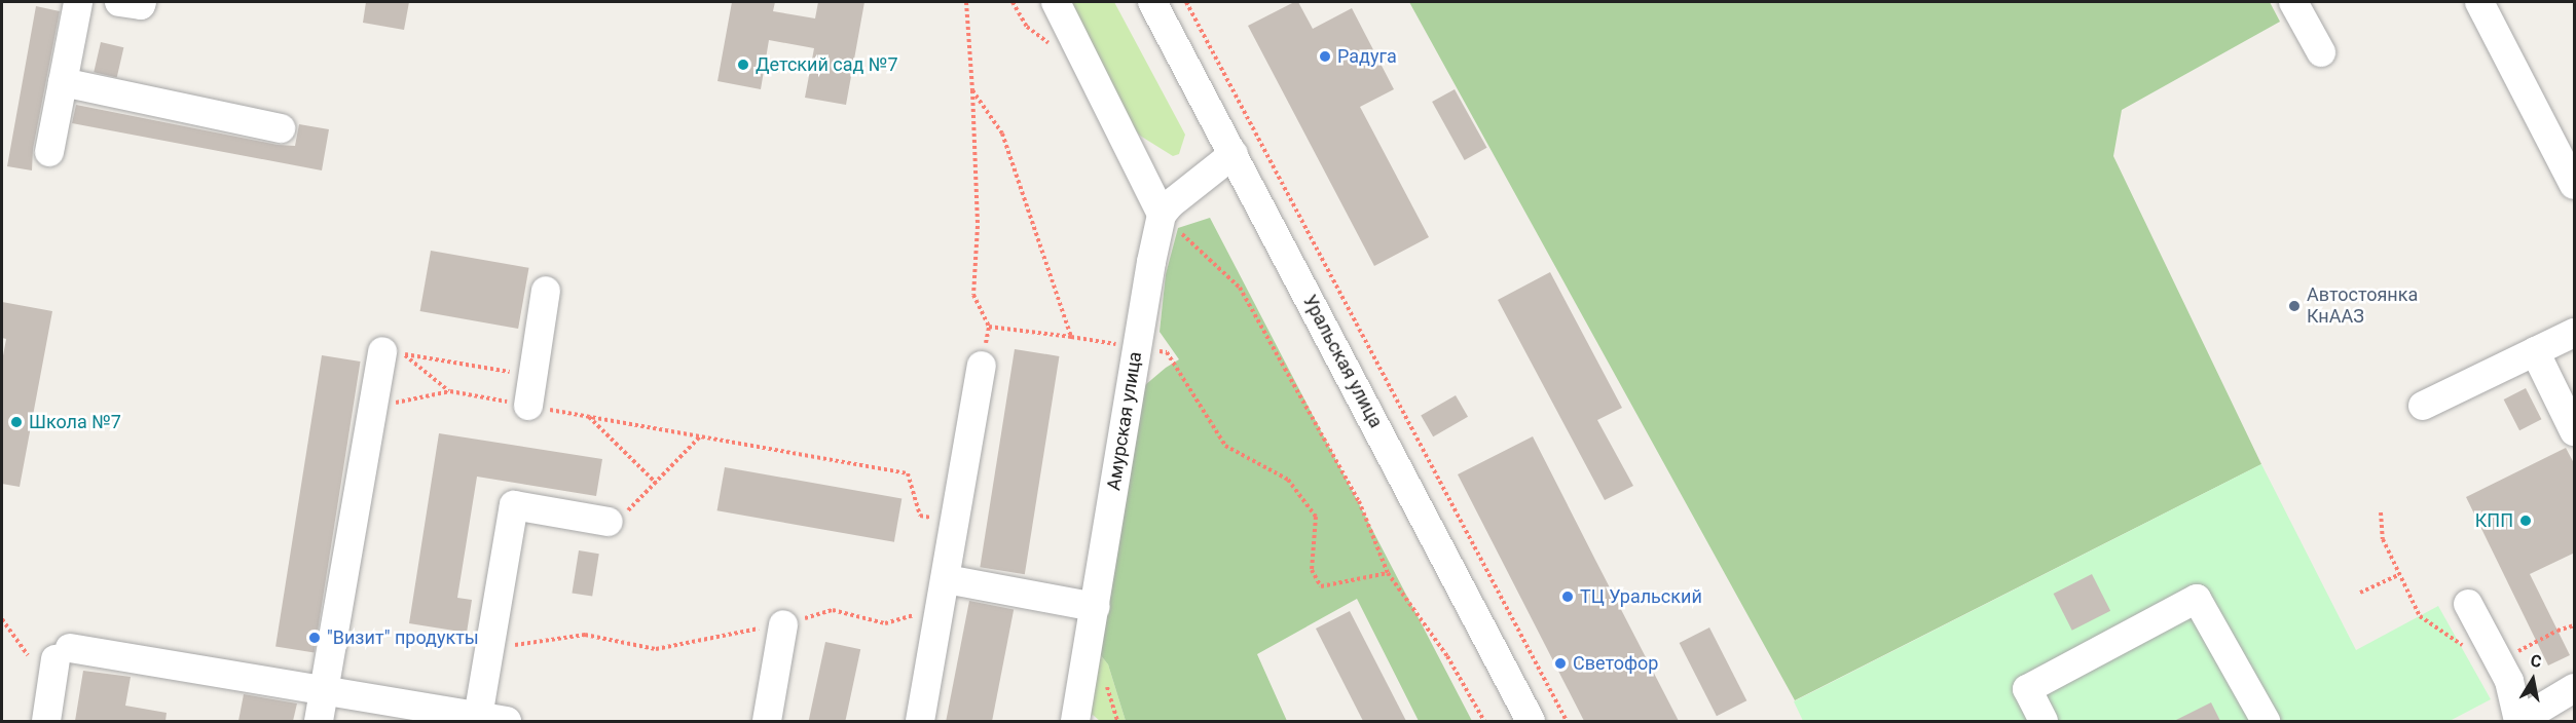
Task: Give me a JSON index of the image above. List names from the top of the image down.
{
  "streets": {
    "street": ["Уральская улица", "Амурская улица"]
  },
  "places": [
    "Радуга",
    "Детский сад №7",
    "Автостоянка КнААЗ",
    "Школа №7",
    "КПП",
    "ТЦ Уральский",
    "\"Визит\" продукты",
    "Светофор"
  ],
  "north": "top"
}
